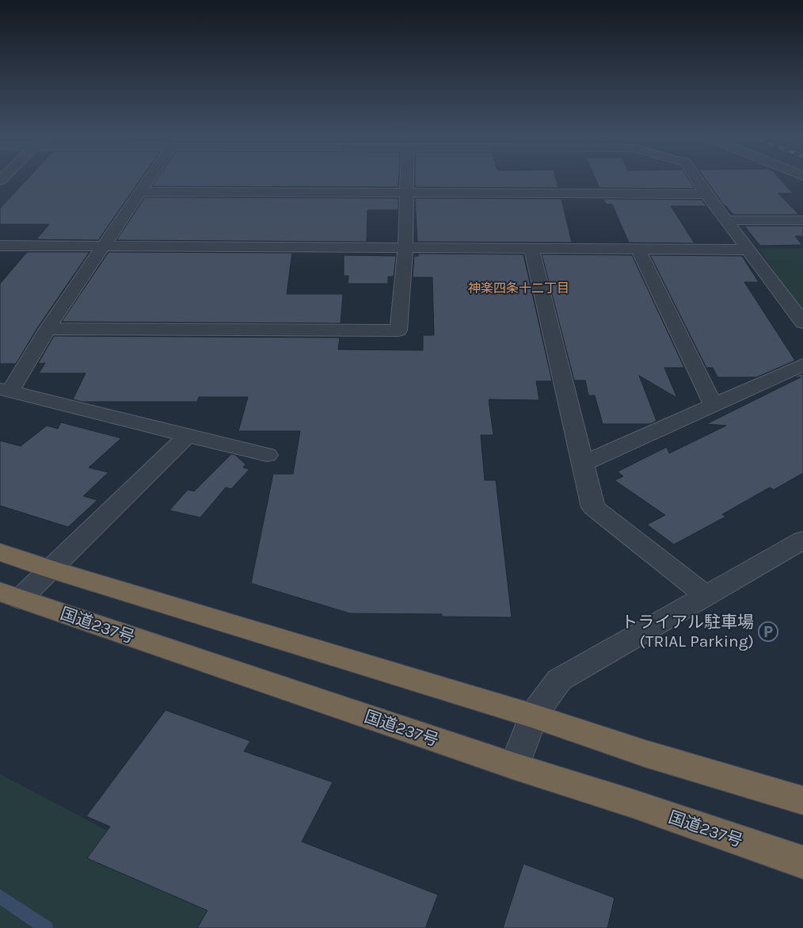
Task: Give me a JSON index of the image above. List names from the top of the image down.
{
  "streets": {
    "highway": ["国道237号"]
  },
  "districts": ["神楽四条十二丁目"],
  "places": {
    "parking": ["トライアル駐車場 (TRIAL Parking)"]
  }
}
